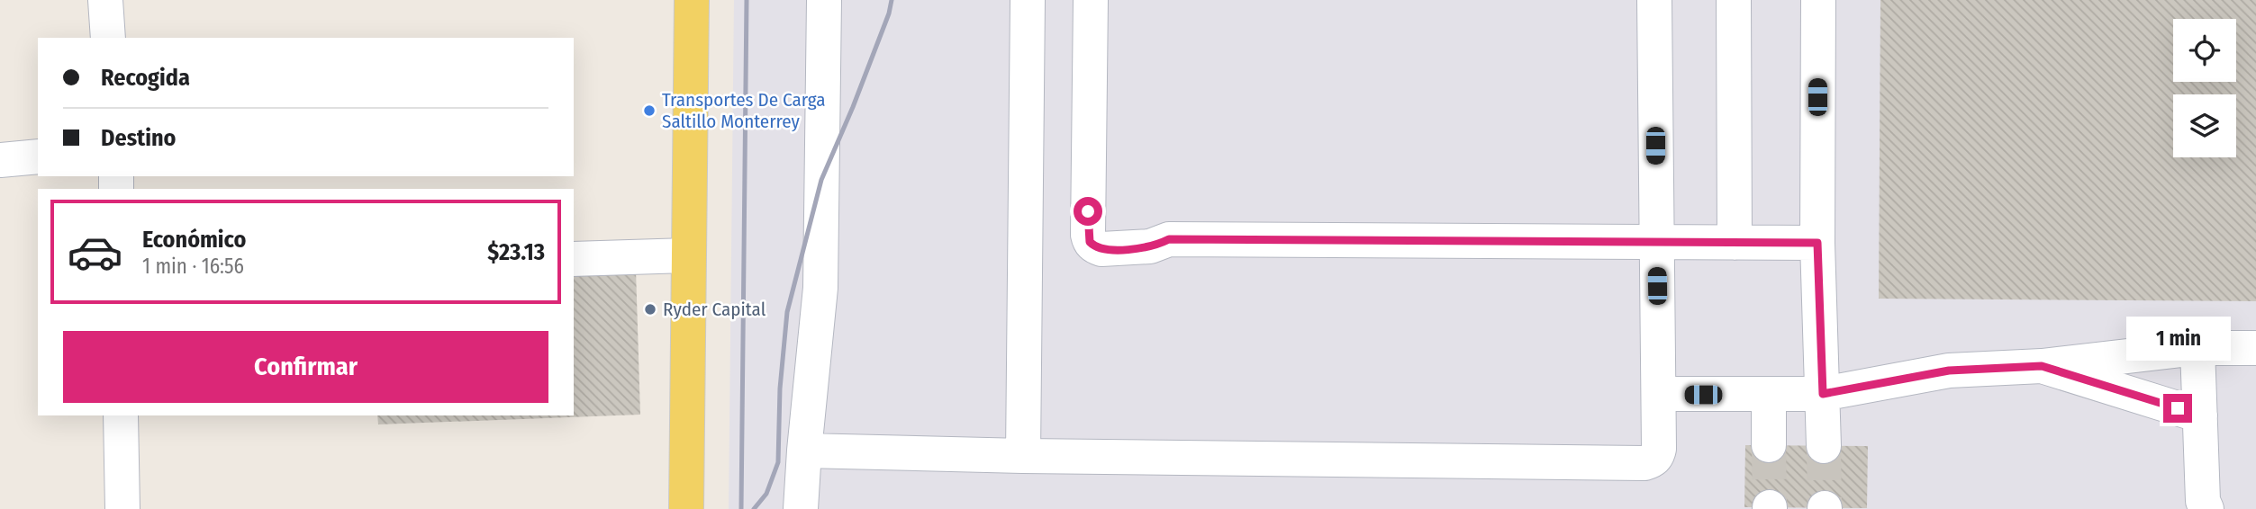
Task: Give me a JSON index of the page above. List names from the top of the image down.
{
  "places": ["Transportes De Carga Saltillo Monterrey", "Ryder Capital"],
  "page": {
    "banner": ["Recogida", "Destino"],
    "list": [
      {
        "name": "Económico",
        "note": "1 min · 16:56",
        "value": "$23.13"
      }
    ],
    "bubble": "1 min",
    "buttons": "Confirmar"
  }
}
